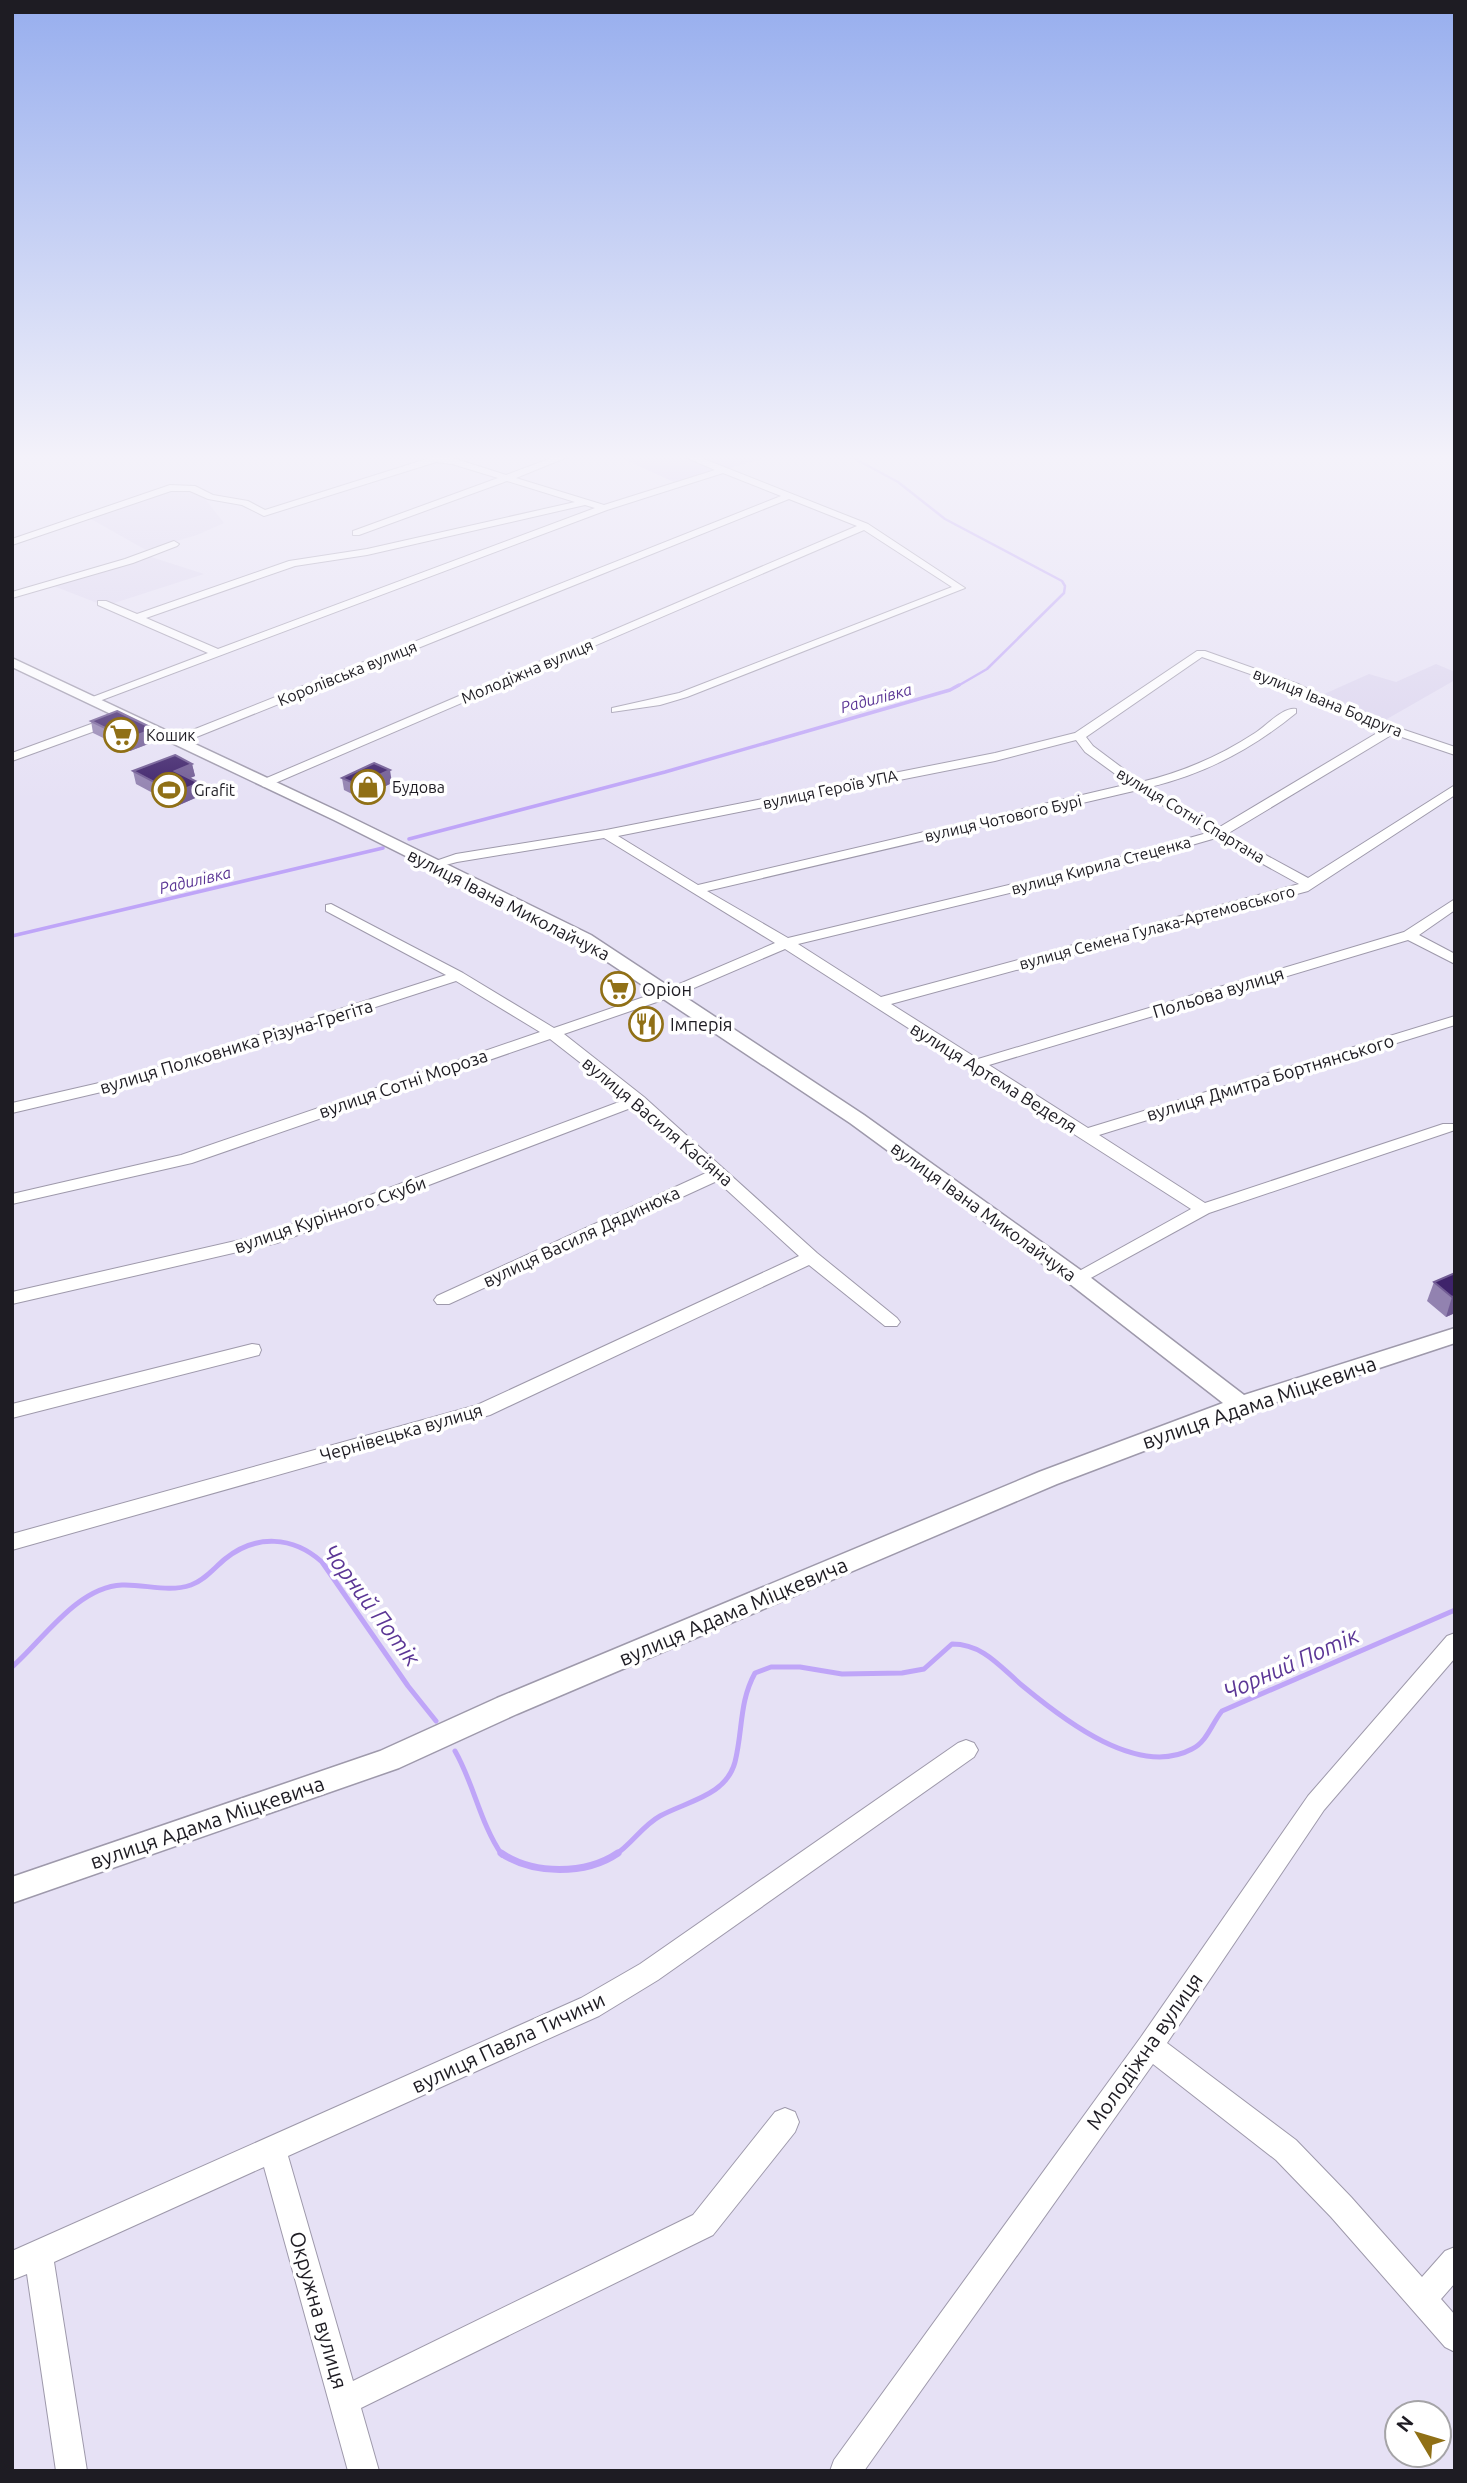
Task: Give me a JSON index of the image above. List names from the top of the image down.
{
  "streets": {
    "street": [
      "Молодіжна вулиця",
      "Королівська вулиця",
      "вулиця Івана Бодруга",
      "вулиця Героїв УПА",
      "вулиця Сотні Спартана",
      "вулиця Чотового Бурі",
      "вулиця Кирила Стеценка",
      "вулиця Івана Миколайчука",
      "вулиця Семена Гулака-Артемовського",
      "Польова вулиця",
      "вулиця Полковника Різуна-Грегіта",
      "вулиця Артема Веделя",
      "вулиця Дмитра Бортнянського",
      "вулиця Сотні Мороза",
      "вулиця Василя Касіяна",
      "вулиця Курінного Скуби",
      "вулиця Василя Дядинюка",
      "вулиця Адама Міцкевича",
      "Чернівецька вулиця",
      "вулиця Павла Тичини",
      "Окружна вулиця"
    ]
  },
  "crossings": [
    ["Молодіжна вулиця", "вулиця Івана Миколайчука"],
    ["Королівська вулиця", "вулиця Івана Миколайчука"],
    ["вулиця Івана Бодруга", "вулиця Героїв УПА"],
    ["вулиця Івана Бодруга", "вулиця Кирила Стеценка"],
    ["вулиця Героїв УПА", "вулиця Сотні Спартана"],
    ["вулиця Героїв УПА", "вулиця Івана Миколайчука"],
    ["вулиця Героїв УПА", "вулиця Артема Веделя"],
    ["вулиця Сотні Спартана", "вулиця Чотового Бурі"],
    ["вулиця Сотні Спартана", "вулиця Кирила Стеценка"],
    ["вулиця Сотні Спартана", "вулиця Семена Гулака-Артемовського"],
    ["вулиця Чотового Бурі", "вулиця Артема Веделя"],
    ["вулиця Кирила Стеценка", "вулиця Артема Веделя"],
    ["вулиця Кирила Стеценка", "вулиця Сотні Мороза"],
    ["вулиця Івана Миколайчука", "вулиця Сотні Мороза"],
    ["вулиця Івана Миколайчука", "вулиця Адама Міцкевича"],
    ["вулиця Семена Гулака-Артемовського", "вулиця Артема Веделя"],
    ["Польова вулиця", "вулиця Артема Веделя"],
    ["вулиця Полковника Різуна-Грегіта", "вулиця Василя Касіяна"],
    ["вулиця Артема Веделя", "вулиця Дмитра Бортнянського"],
    ["вулиця Артема Веделя", "вулиця Сотні Мороза"],
    ["вулиця Сотні Мороза", "вулиця Василя Касіяна"],
    ["вулиця Василя Касіяна", "вулиця Курінного Скуби"],
    ["вулиця Василя Касіяна", "вулиця Василя Дядинюка"],
    ["вулиця Василя Касіяна", "Чернівецька вулиця"],
    ["вулиця Павла Тичини", "Окружна вулиця"]
  ],
  "water": ["Радилівка", "Чорний Потік"],
  "places": {
    "supermarket": ["Кошик", "Оріон"],
    "shop": ["Будова"],
    "sports": ["Grafit"],
    "restaurant": ["Імперія"]
  },
  "north": "top left"
}
